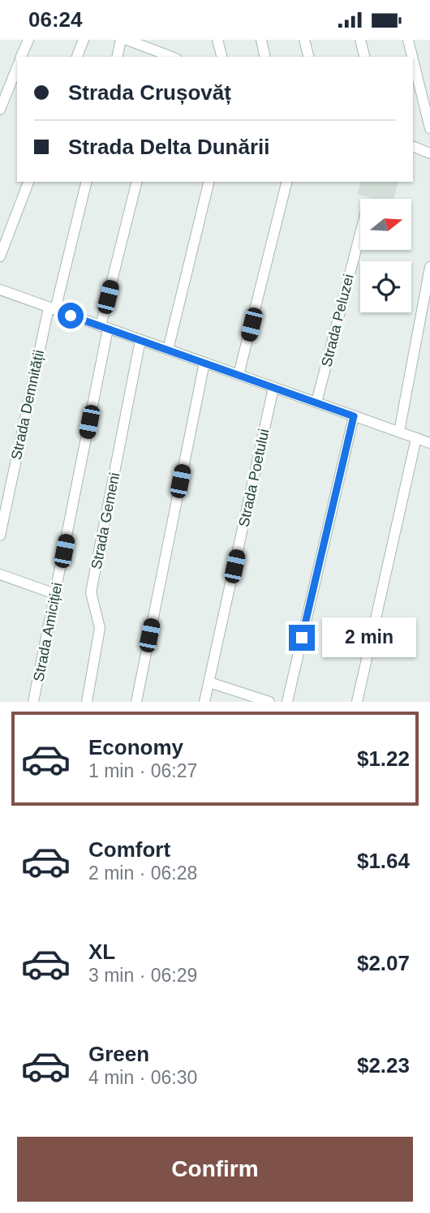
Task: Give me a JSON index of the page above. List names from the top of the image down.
{
  "streets": {
    "street": [
      "Strada Peluzei",
      "Strada Demnității",
      "Strada Poetului",
      "Strada Gemeni",
      "Strada Amiciției"
    ]
  },
  "north": "right",
  "page": {
    "status": "06:24",
    "banner": ["Strada Crușovăț", "Strada Delta Dunării"],
    "bubble": "2 min",
    "list": [
      {
        "name": "Economy",
        "note": "1 min · 06:27",
        "value": "$1.22"
      },
      {
        "name": "Comfort",
        "note": "2 min · 06:28",
        "value": "$1.64"
      },
      {
        "name": "XL",
        "note": "3 min · 06:29",
        "value": "$2.07"
      },
      {
        "name": "Green",
        "note": "4 min · 06:30",
        "value": "$2.23"
      }
    ],
    "buttons": "Confirm"
  }
}
